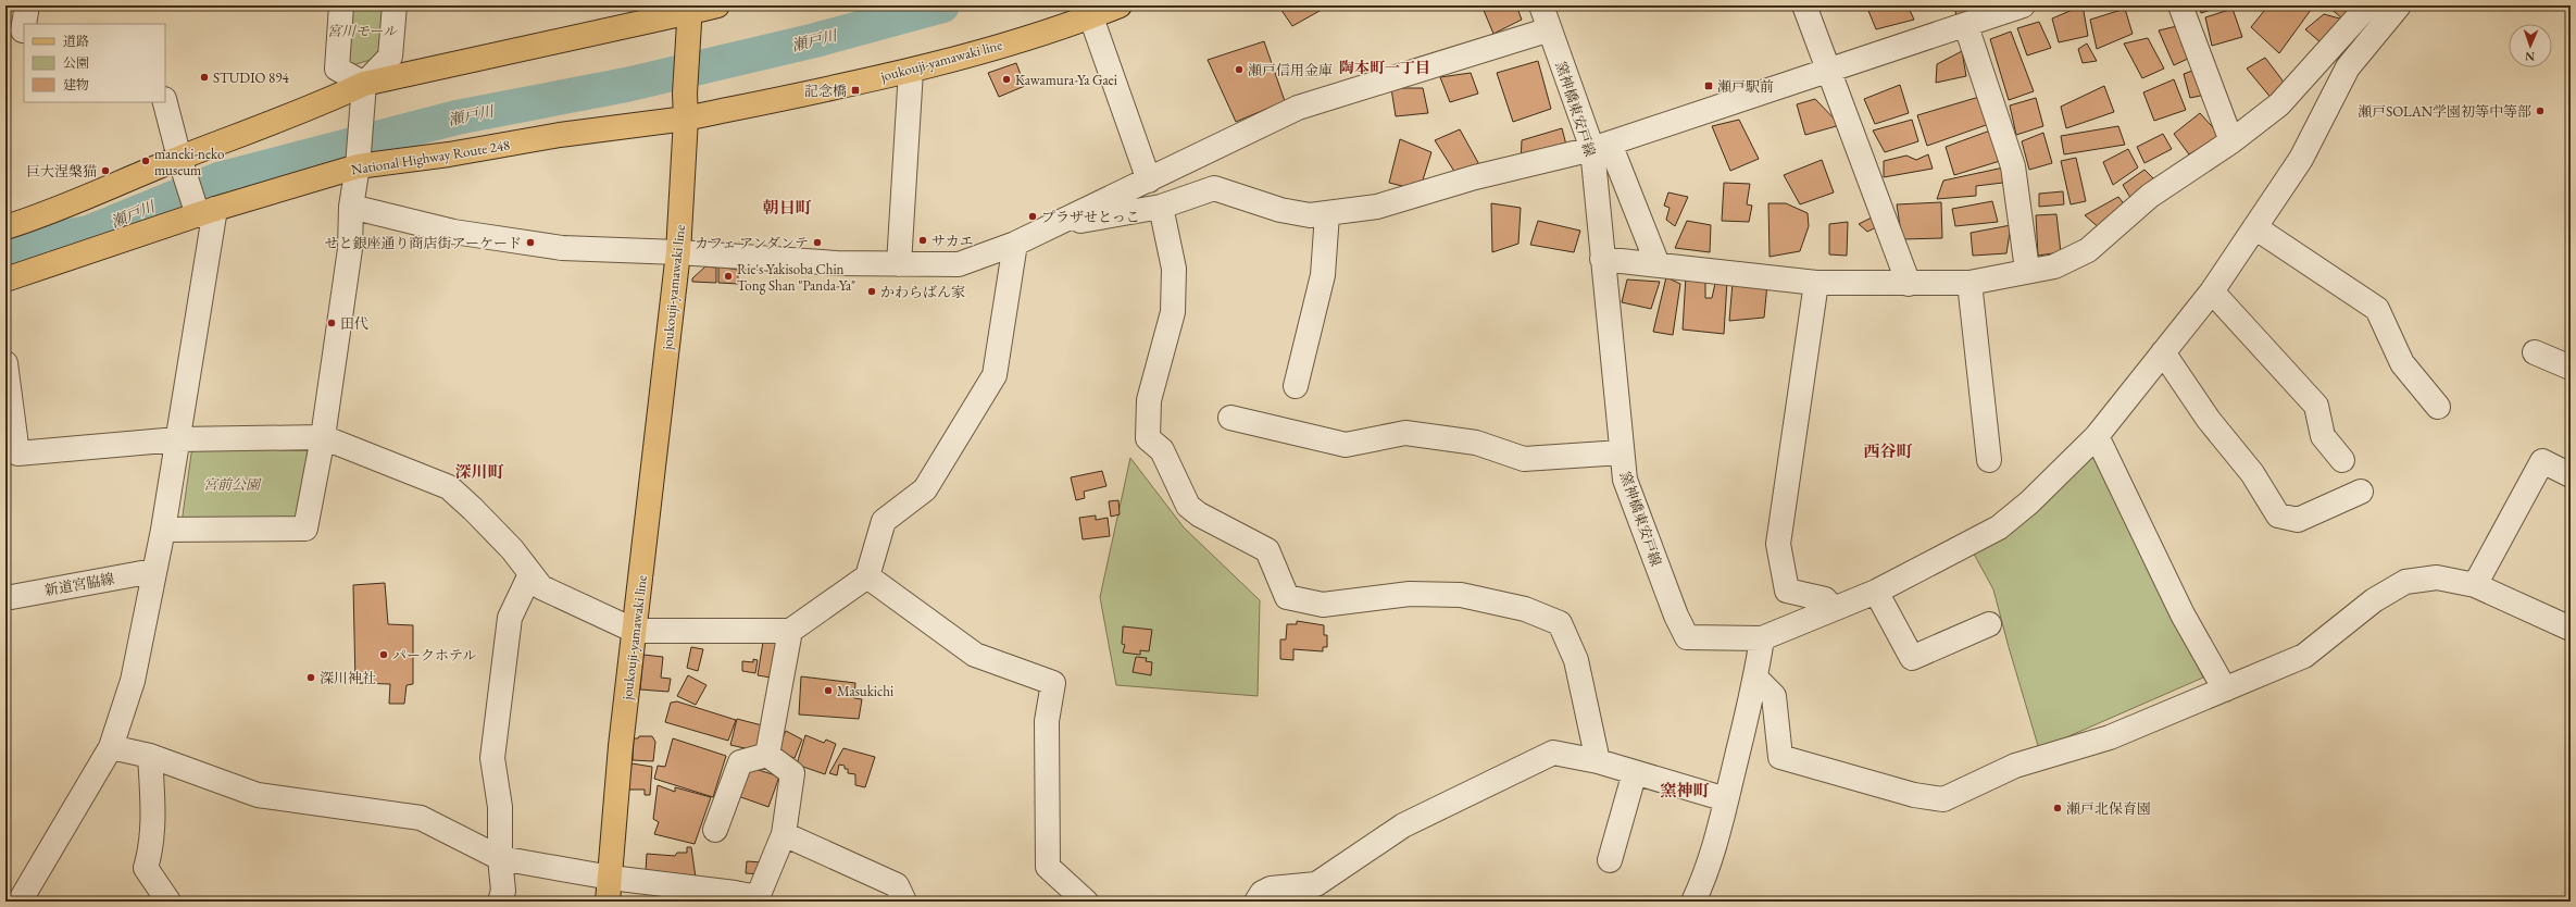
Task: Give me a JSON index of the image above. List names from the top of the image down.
{
  "streets": {
    "main road": ["joukouji-yamawaki line", "National Highway Route 248"],
    "street": ["窯神橋東安戸線", "新道宮脇線"]
  },
  "crossings": [
    ["joukouji-yamawaki line", "National Highway Route 248"]
  ],
  "districts": [
    "陶本町一丁目",
    "朝日町",
    "西谷町",
    "深川町",
    "窯神町"
  ],
  "water": ["瀬戸川"],
  "parks": ["宮川モール", "宮前公園"],
  "places": {
    "other": [
      "瀬戸信用金庫",
      "STUDIO 894",
      "Kawamura-Ya Gaei",
      "瀬戸SOLAN学園初等中等部",
      "maneki-neko museum",
      "巨大涅槃猫",
      "プラザせとっこ",
      "サカエ",
      "せと銀座通り商店街アーケード",
      "カフェ アンダンテ",
      "Rie's Yakisoba Chin Tong Shan \"Panda-Ya\"",
      "かわらばん家",
      "田代",
      "パークホテル",
      "深川神社",
      "Masukichi",
      "瀬戸北保育園"
    ],
    "transit": ["瀬戸駅前", "記念橋"]
  },
  "legend": ["道路", "公園", "建物"],
  "north": "bottom"
}
